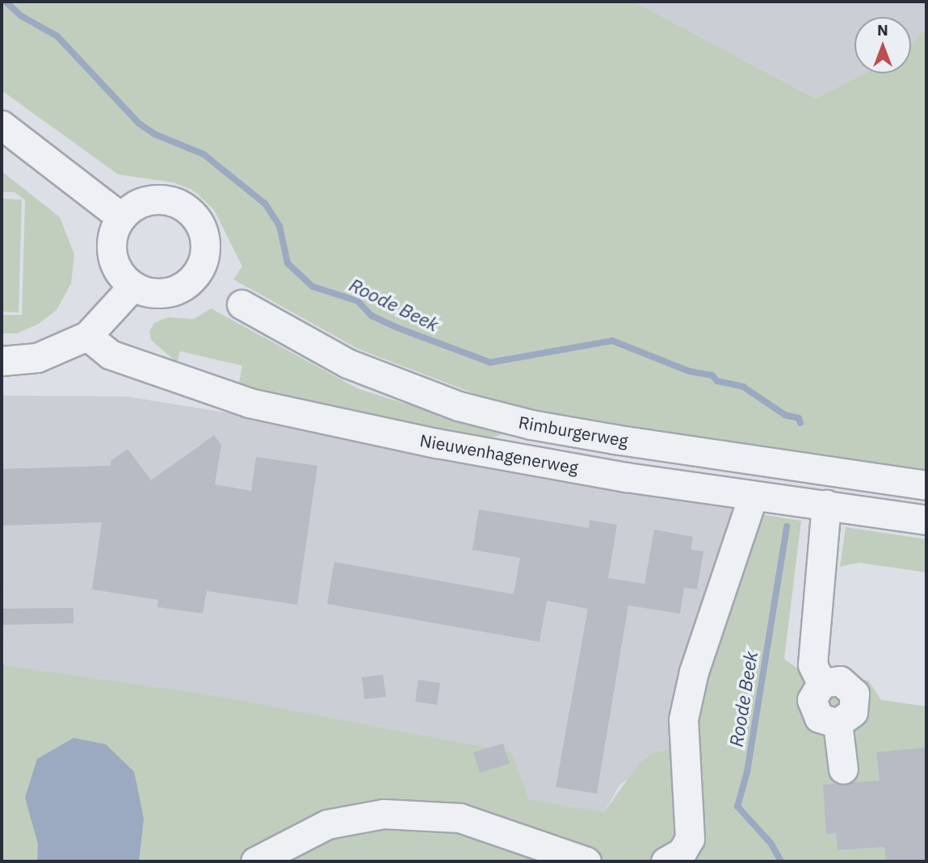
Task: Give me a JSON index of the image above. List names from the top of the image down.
{
  "streets": {
    "street": ["Rimburgerweg", "Nieuwenhagenerweg"]
  },
  "water": ["Roode Beek"],
  "north": "top"
}
